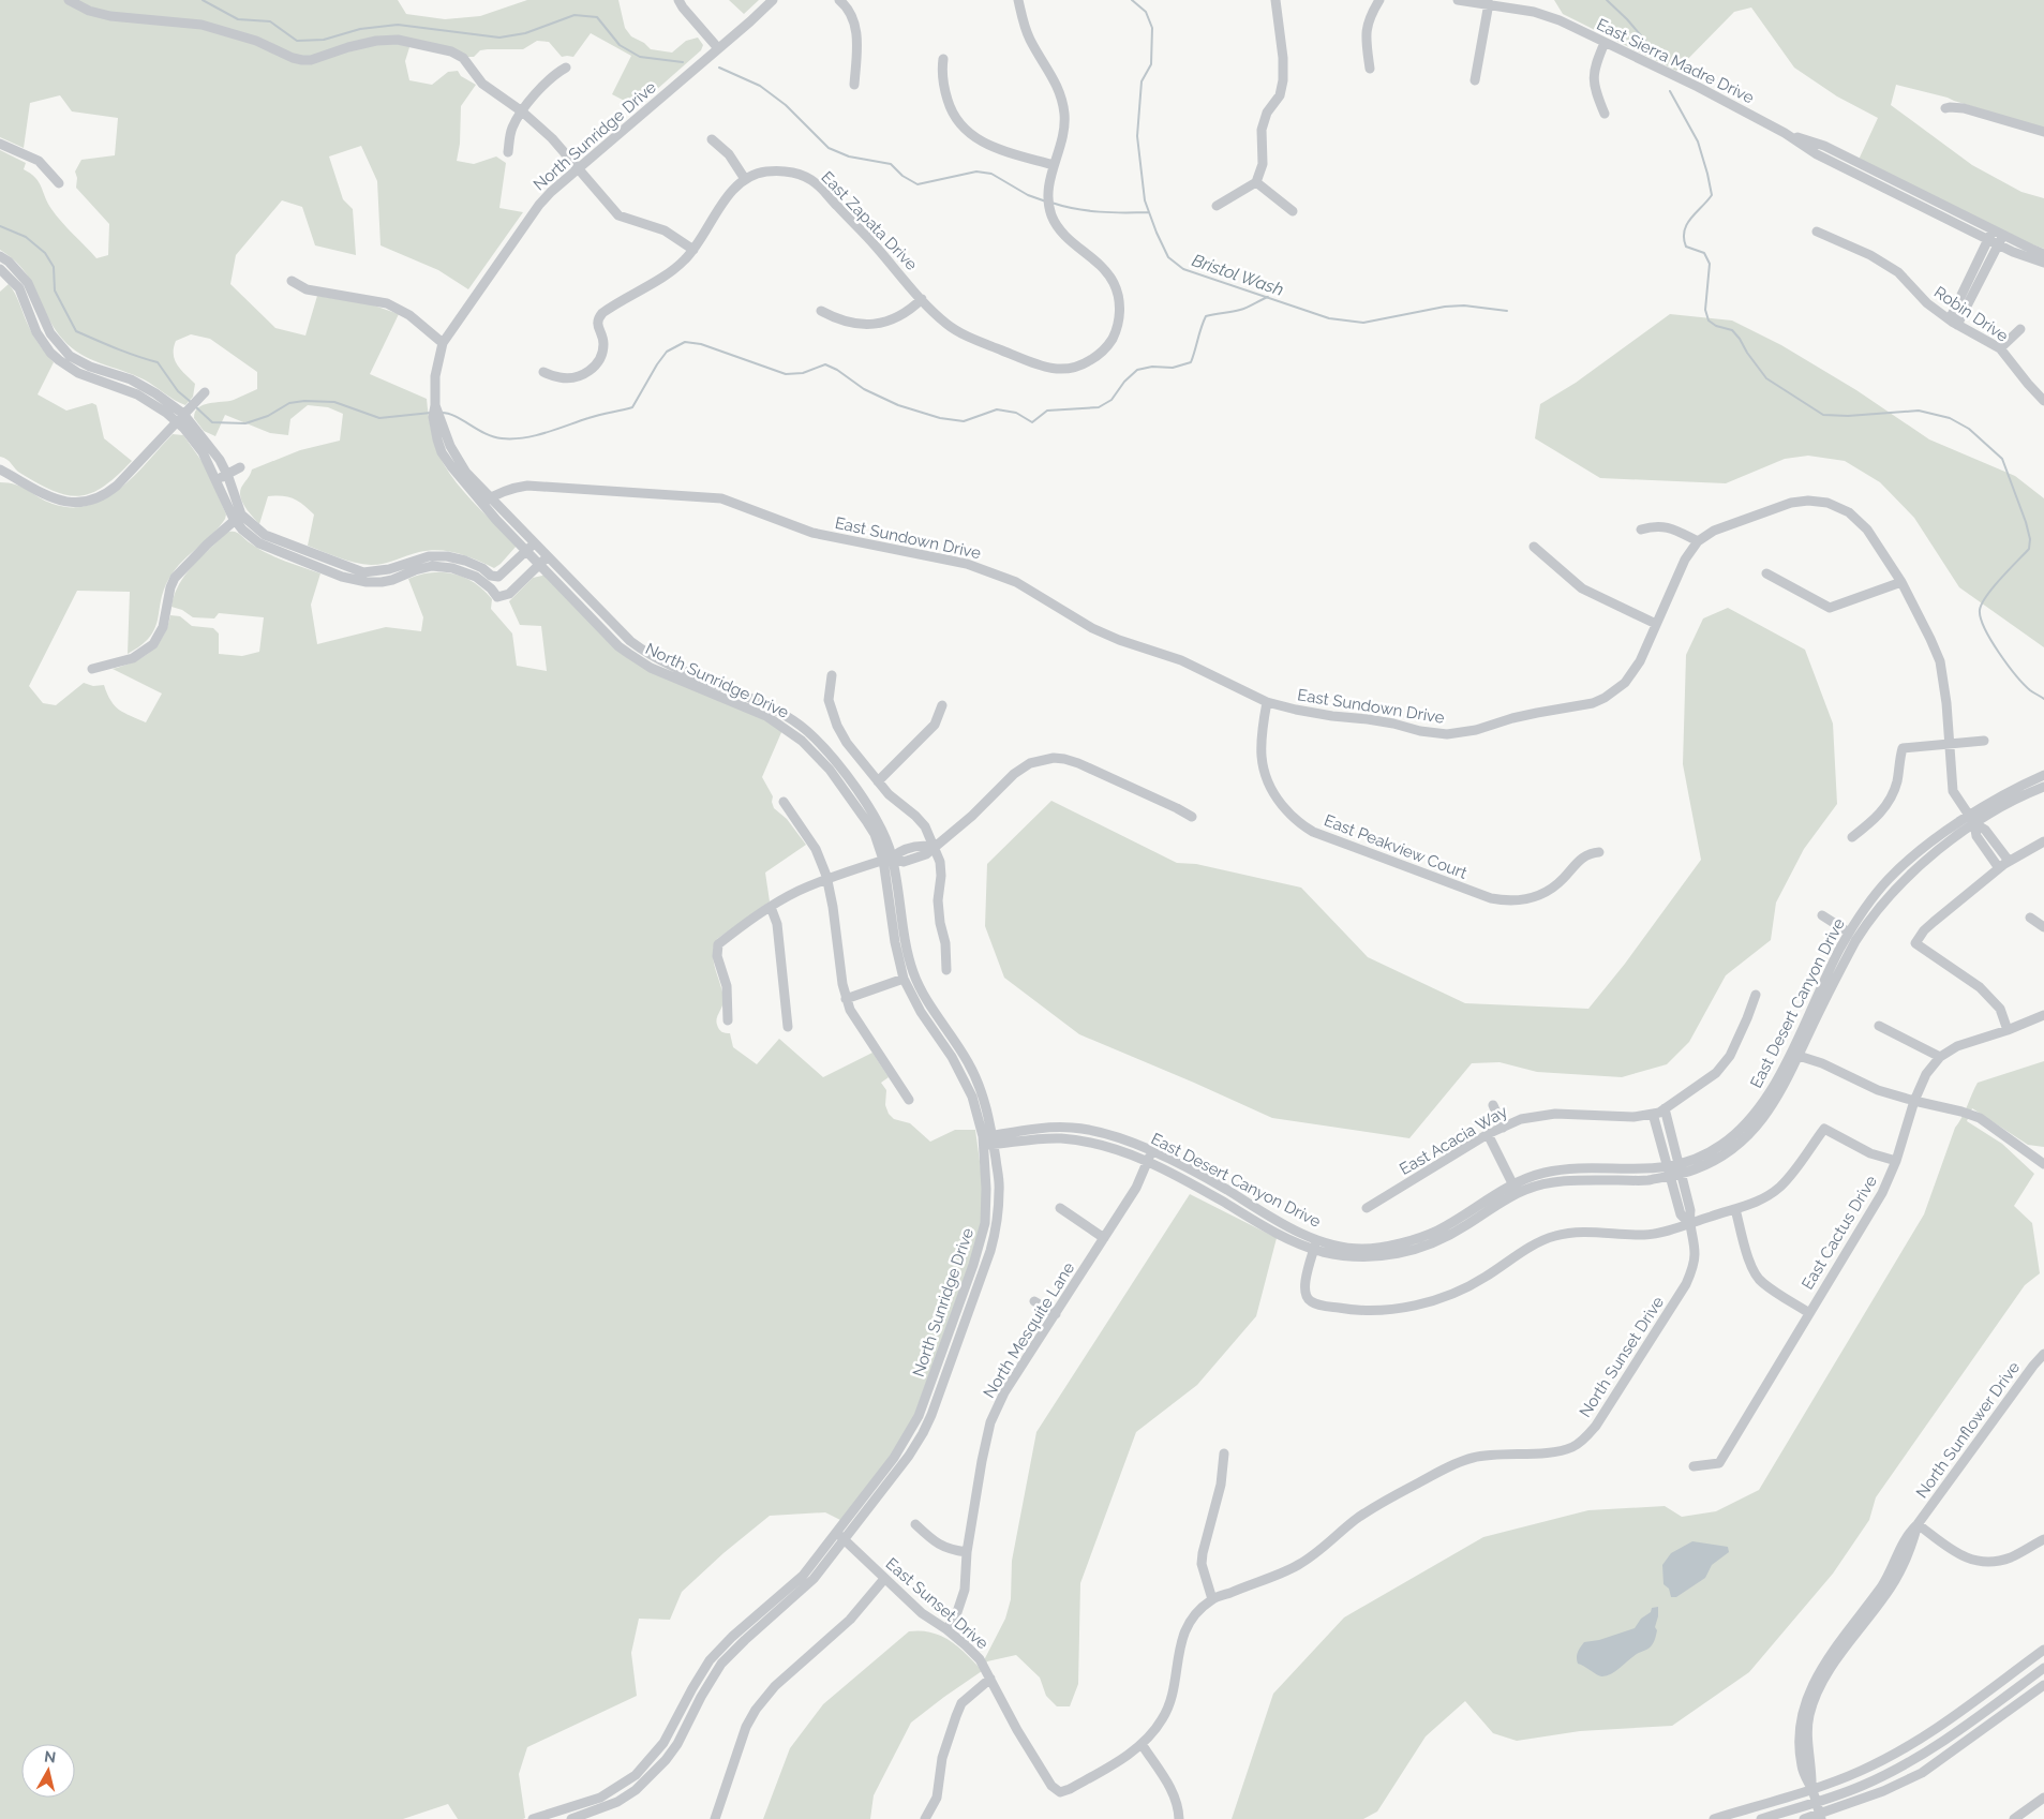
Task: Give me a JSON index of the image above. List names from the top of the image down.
{
  "streets": {
    "street": [
      "East Sierra Madre Drive",
      "North Sunridge Drive",
      "East Zapata Drive",
      "Robin Drive",
      "East Sundown Drive",
      "East Peakview Court",
      "East Desert Canyon Drive",
      "East Acacia Way",
      "East Cactus Drive",
      "North Mesquite Lane",
      "North Sunset Drive",
      "North Sunflower Drive",
      "East Sunset Drive"
    ]
  },
  "crossings": [
    ["North Sunridge Drive", "East Sundown Drive"],
    ["North Sunridge Drive", "East Desert Canyon Drive"],
    ["North Sunridge Drive", "East Sunset Drive"],
    ["East Sundown Drive", "East Peakview Court"],
    ["East Sundown Drive", "East Desert Canyon Drive"],
    ["East Desert Canyon Drive", "North Mesquite Lane"],
    ["East Desert Canyon Drive", "North Sunset Drive"],
    ["East Acacia Way", "North Sunset Drive"],
    ["North Mesquite Lane", "East Sunset Drive"],
    ["North Sunset Drive", "East Sunset Drive"]
  ],
  "water": ["Bristol Wash"],
  "north": "top"
}
